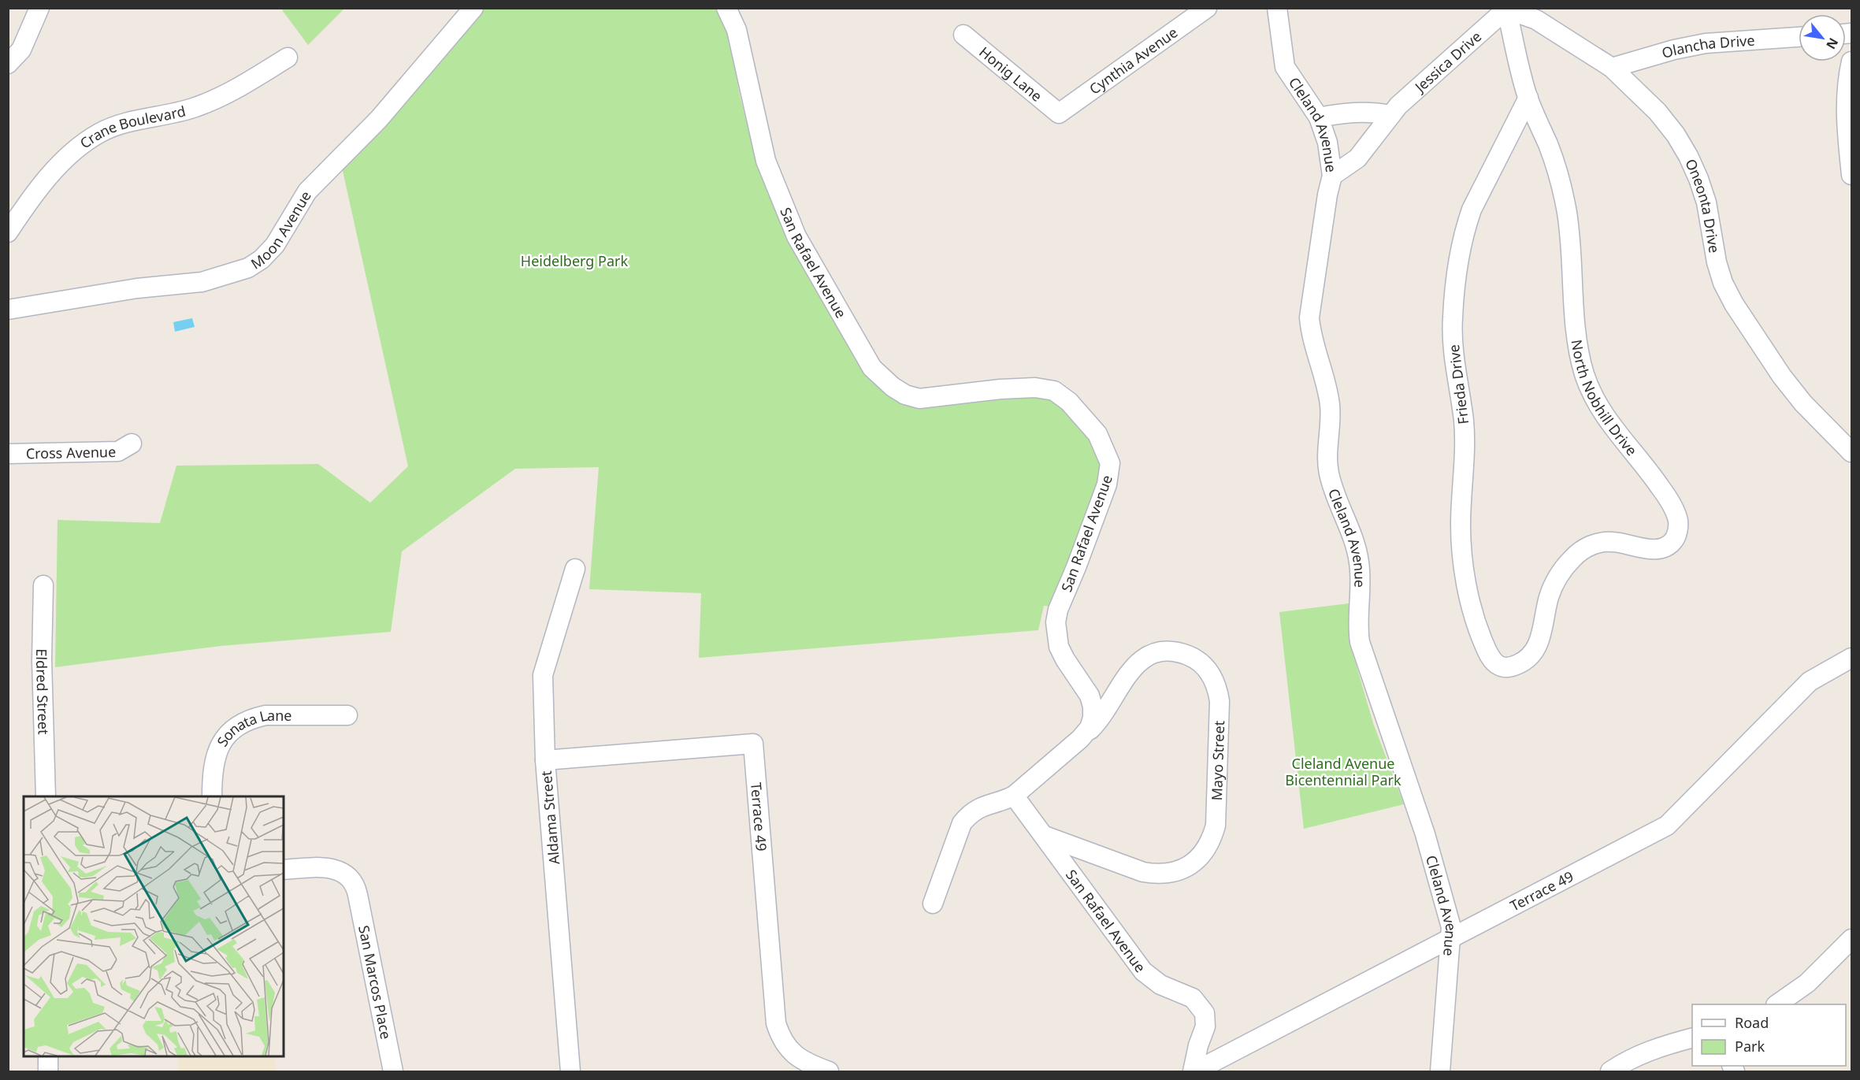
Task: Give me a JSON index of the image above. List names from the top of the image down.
{
  "streets": {
    "street": [
      "Olancha Drive",
      "Cynthia Avenue",
      "Jessica Drive",
      "Honig Lane",
      "Cleland Avenue",
      "Crane Boulevard",
      "Oneonta Drive",
      "Moon Avenue",
      "San Rafael Avenue",
      "Frieda Drive",
      "North Nobhill Drive",
      "Cross Avenue",
      "Eldred Street",
      "Sonata Lane",
      "Mayo Street",
      "Terrace 49",
      "Aldama Street",
      "San Marcos Place"
    ]
  },
  "crossings": [
    ["Olancha Drive", "Oneonta Drive"],
    ["Cynthia Avenue", "Honig Lane"],
    ["Jessica Drive", "Cleland Avenue"],
    ["Jessica Drive", "Oneonta Drive"],
    ["Jessica Drive", "North Nobhill Drive"],
    ["Cleland Avenue", "Terrace 49"],
    ["Oneonta Drive", "North Nobhill Drive"],
    ["San Rafael Avenue", "Mayo Street"],
    ["San Rafael Avenue", "Terrace 49"],
    ["Frieda Drive", "North Nobhill Drive"],
    ["Terrace 49", "Aldama Street"]
  ],
  "parks": ["Heidelberg Park", "Cleland Avenue Bicentennial Park"],
  "legend": ["Road", "Park"],
  "north": "bottom right"
}
